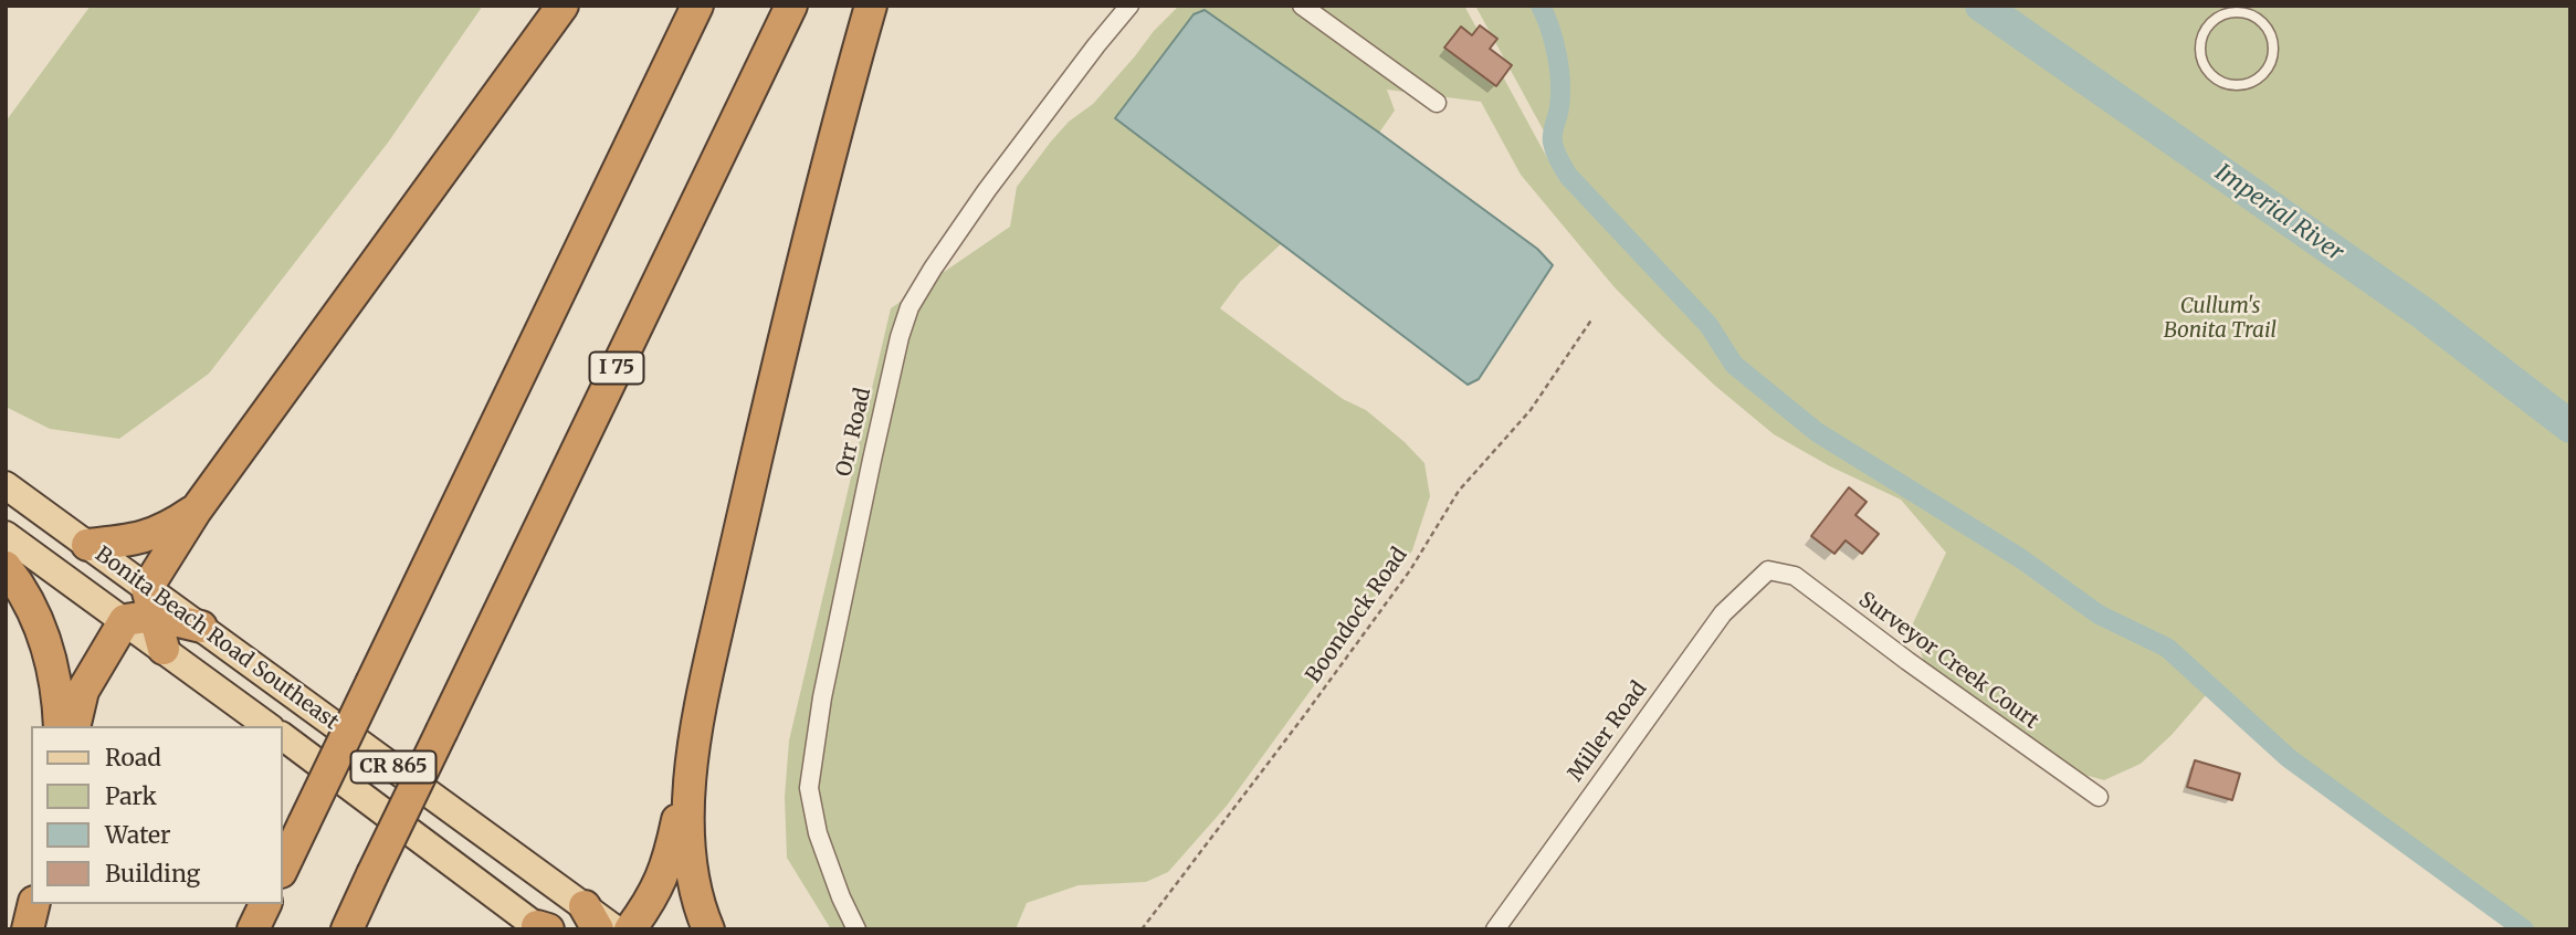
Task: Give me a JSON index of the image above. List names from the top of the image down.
{
  "streets": {
    "highway": ["I 75"],
    "main road": ["Bonita Beach Road Southeast", "CR 865"],
    "street": ["Orr Road", "Surveyor Creek Court", "Miller Road"],
    "path": ["Boondock Road"]
  },
  "crossings": [
    ["Surveyor Creek Court", "Miller Road"]
  ],
  "water": ["Imperial River"],
  "parks": ["Cullum's Bonita Trail"],
  "legend": [
    "Road",
    "Park",
    "Water",
    "Building"
  ]
}
